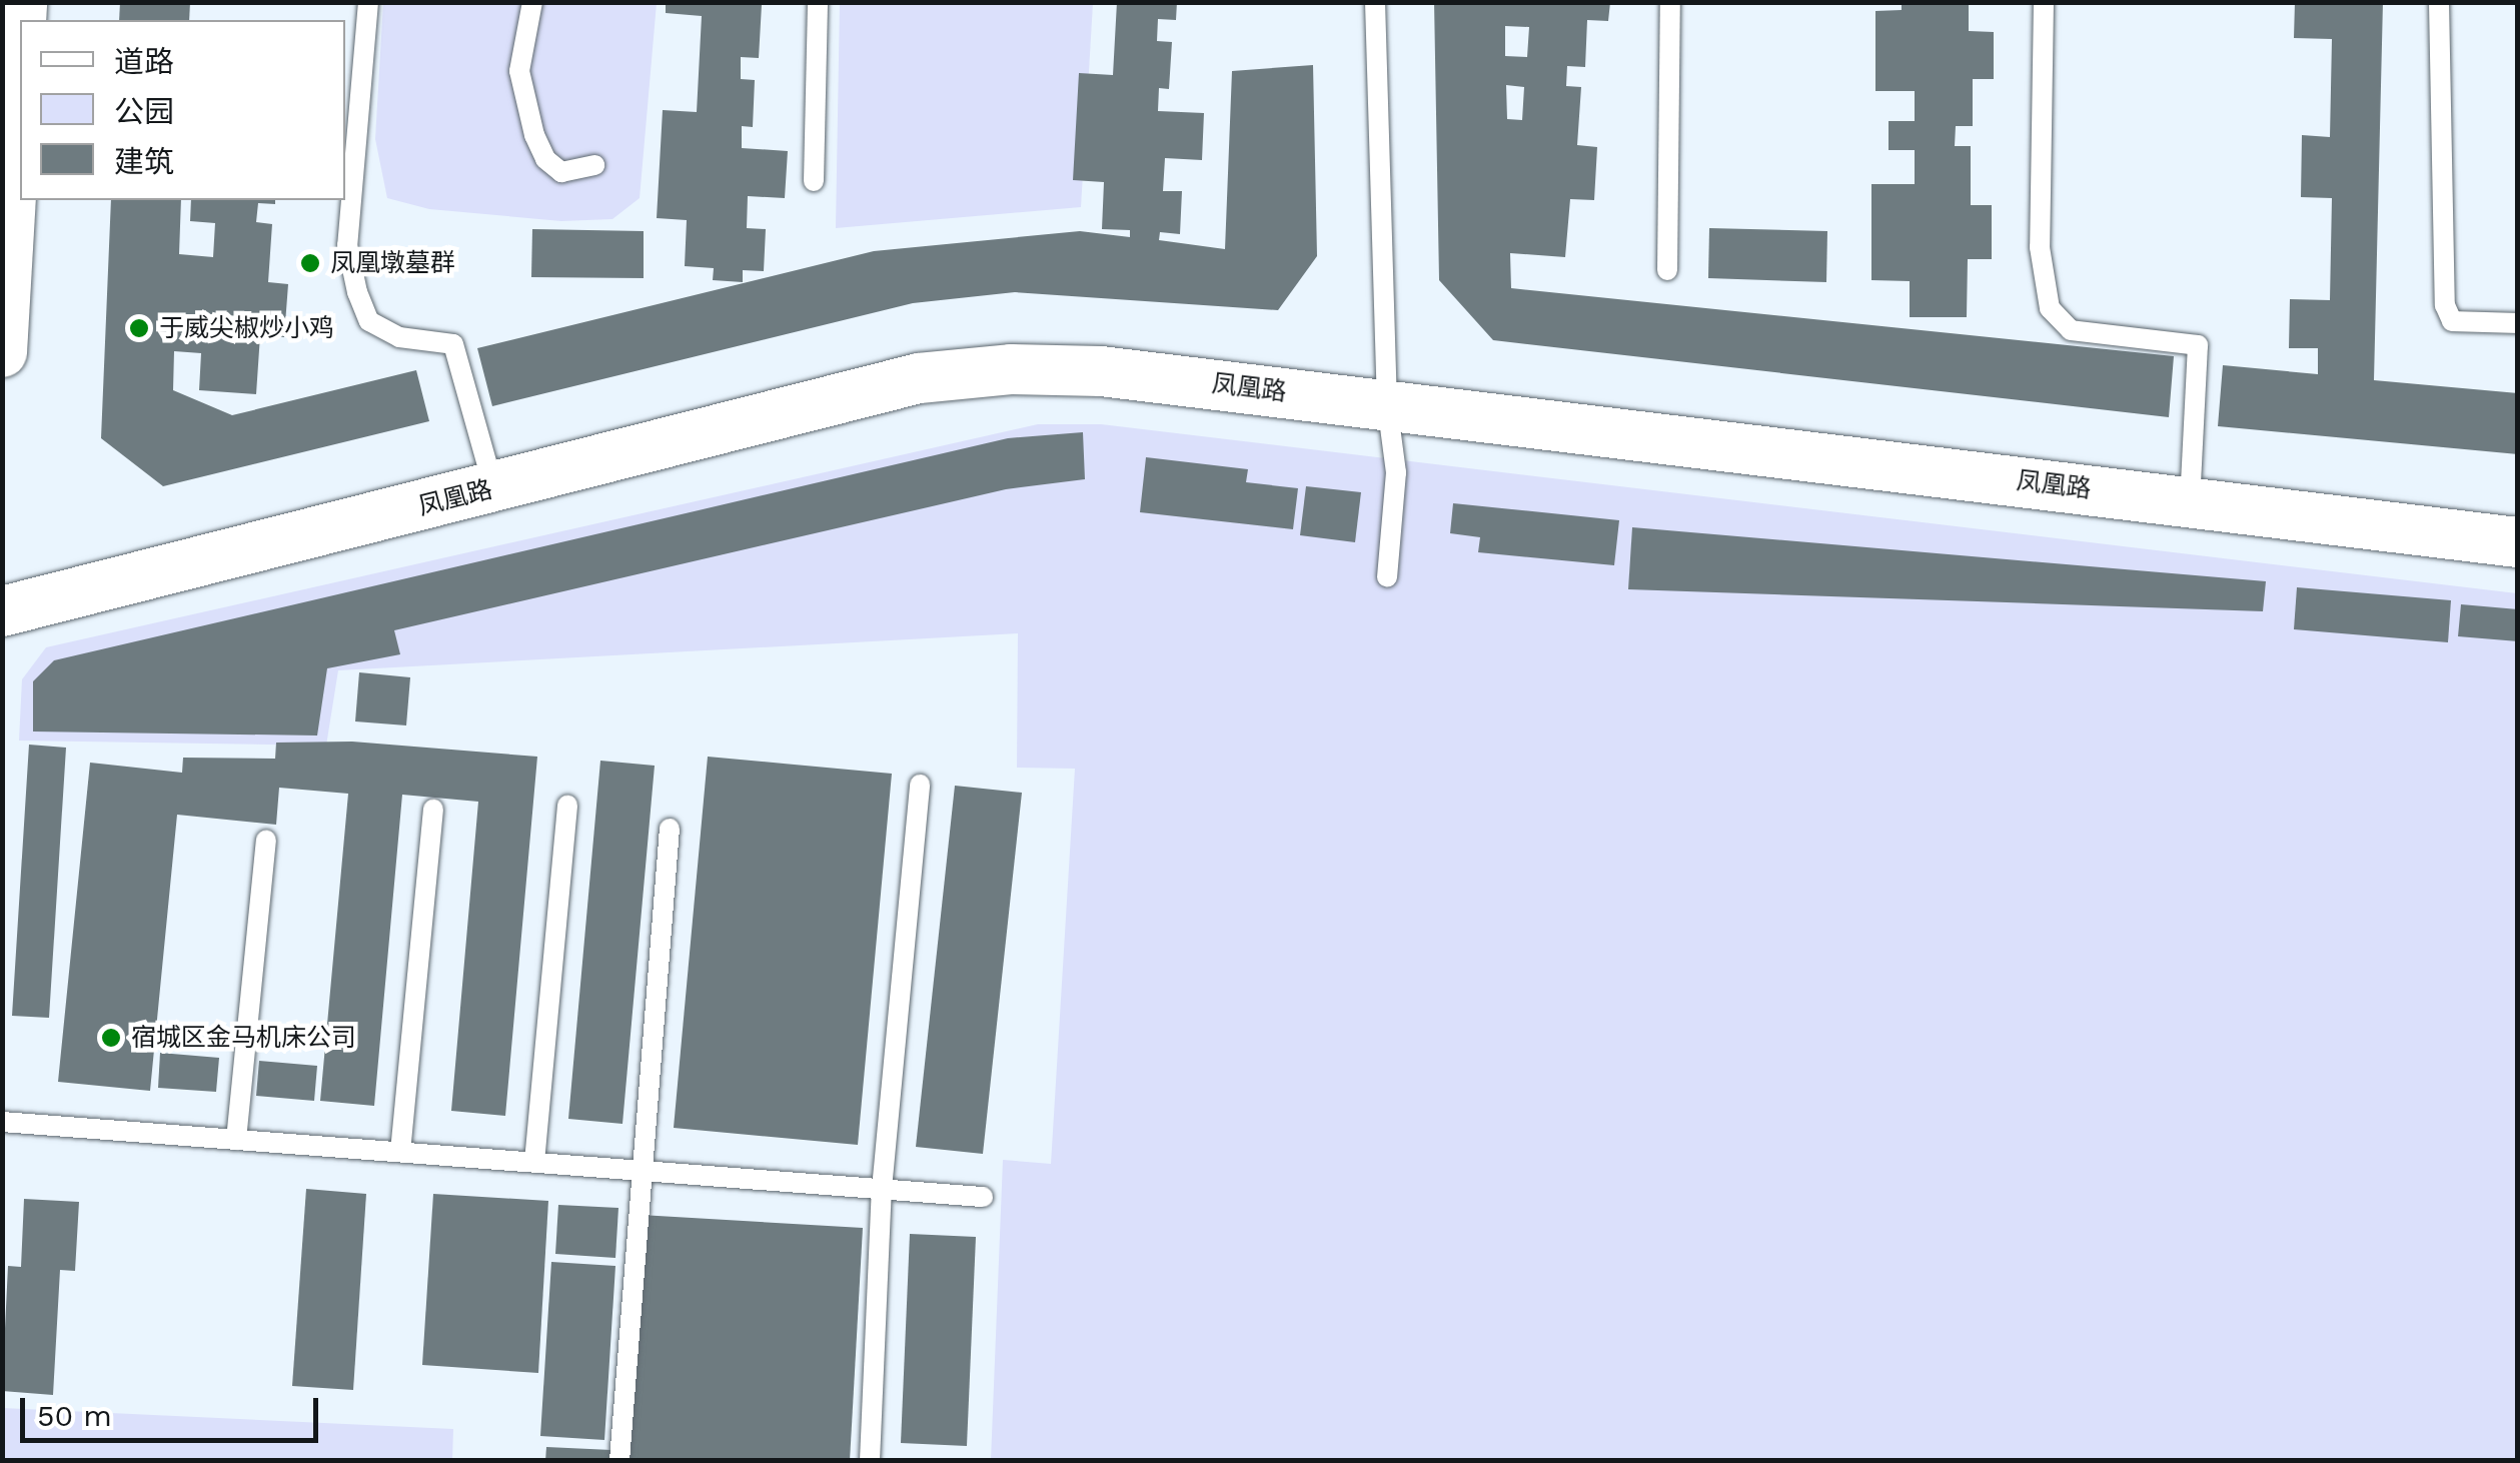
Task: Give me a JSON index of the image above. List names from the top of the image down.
{
  "streets": {
    "street": ["凤凰路"]
  },
  "places": ["凤凰墩墓群", "于威尖椒炒小鸡", "宿城区金马机床公司"],
  "legend": ["道路", "公园", "建筑"],
  "scale_bar": "50 m"
}
